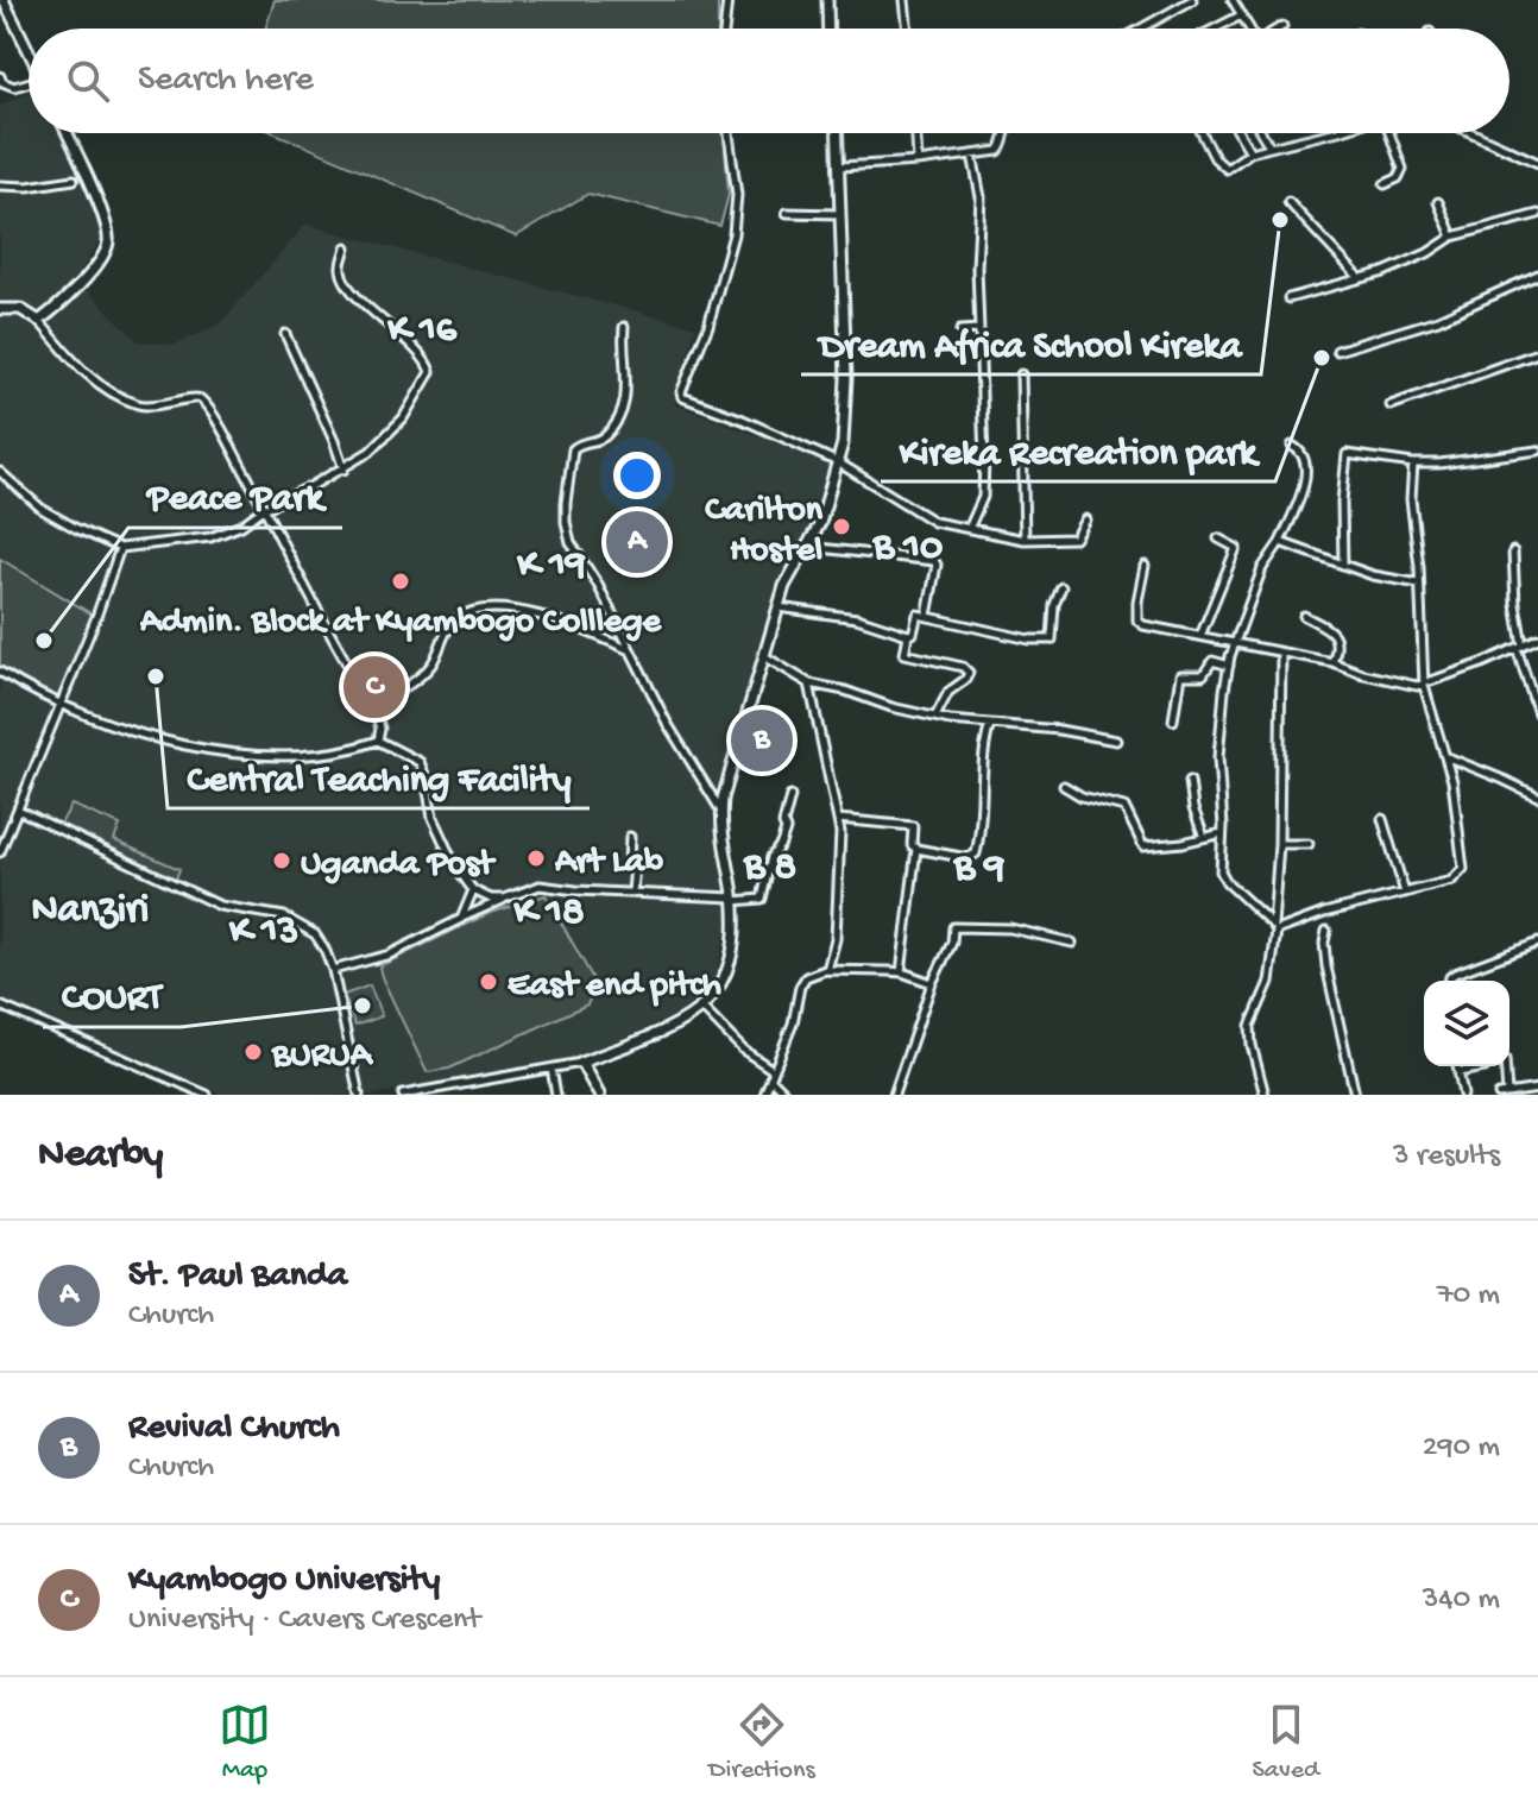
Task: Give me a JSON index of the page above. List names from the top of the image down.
{
  "districts": [
    "K 16",
    "B 10",
    "K 19",
    "B 8",
    "B 9",
    "Nanziri",
    "K 18",
    "K 13"
  ],
  "places": [
    "Dream Africa School Kireka",
    "Kireka Recreation park",
    "Carilton Hostel",
    "Admin. Block at Kyambogo Colllege",
    "Peace Park",
    "Central Teaching Facility",
    "Art Lab",
    "Uganda Post",
    "East end pitch",
    "COURT",
    "BURUA"
  ],
  "page": {
    "search": "Search here",
    "pins": ["A", "C", "B"],
    "heading": ["Nearby", "3 results"],
    "list": [
      {
        "mark": "A",
        "name": "St. Paul Banda",
        "note": "Church",
        "value": "70 m"
      },
      {
        "mark": "B",
        "name": "Revival Church",
        "note": "Church",
        "value": "290 m"
      },
      {
        "mark": "C",
        "name": "Kyambogo University",
        "note": "University · Cavers Crescent",
        "value": "340 m"
      }
    ],
    "nav": ["Map", "Directions", "Saved"]
  }
}
